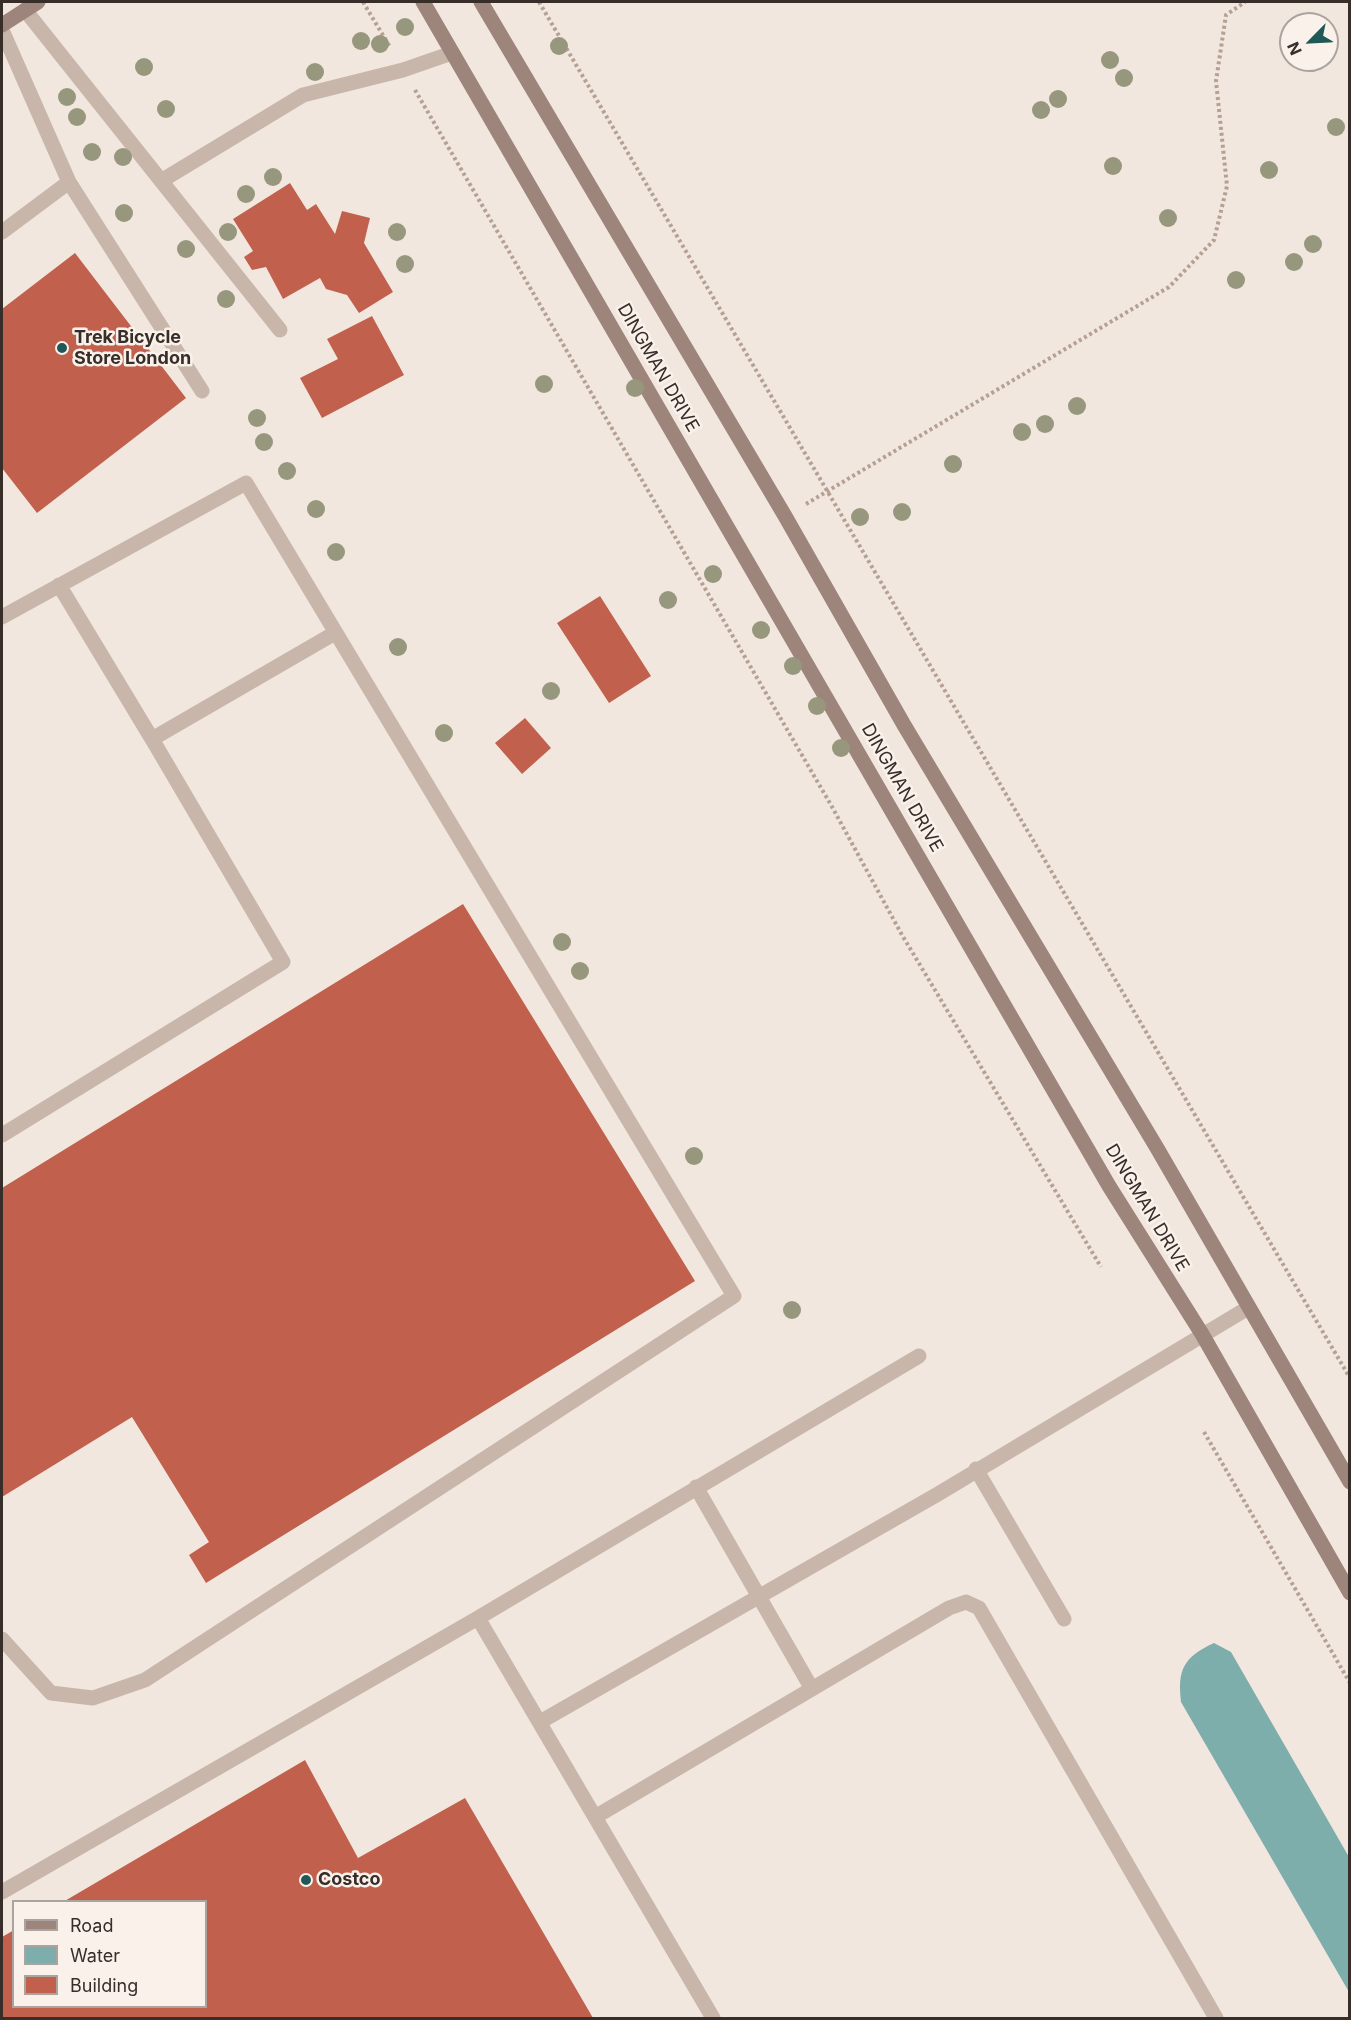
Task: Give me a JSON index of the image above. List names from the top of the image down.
{
  "streets": {
    "main road": ["DINGMAN DRIVE"]
  },
  "places": ["Trek Bicycle Store London", "Costco"],
  "legend": ["Road", "Water", "Building"],
  "north": "bottom left"
}
